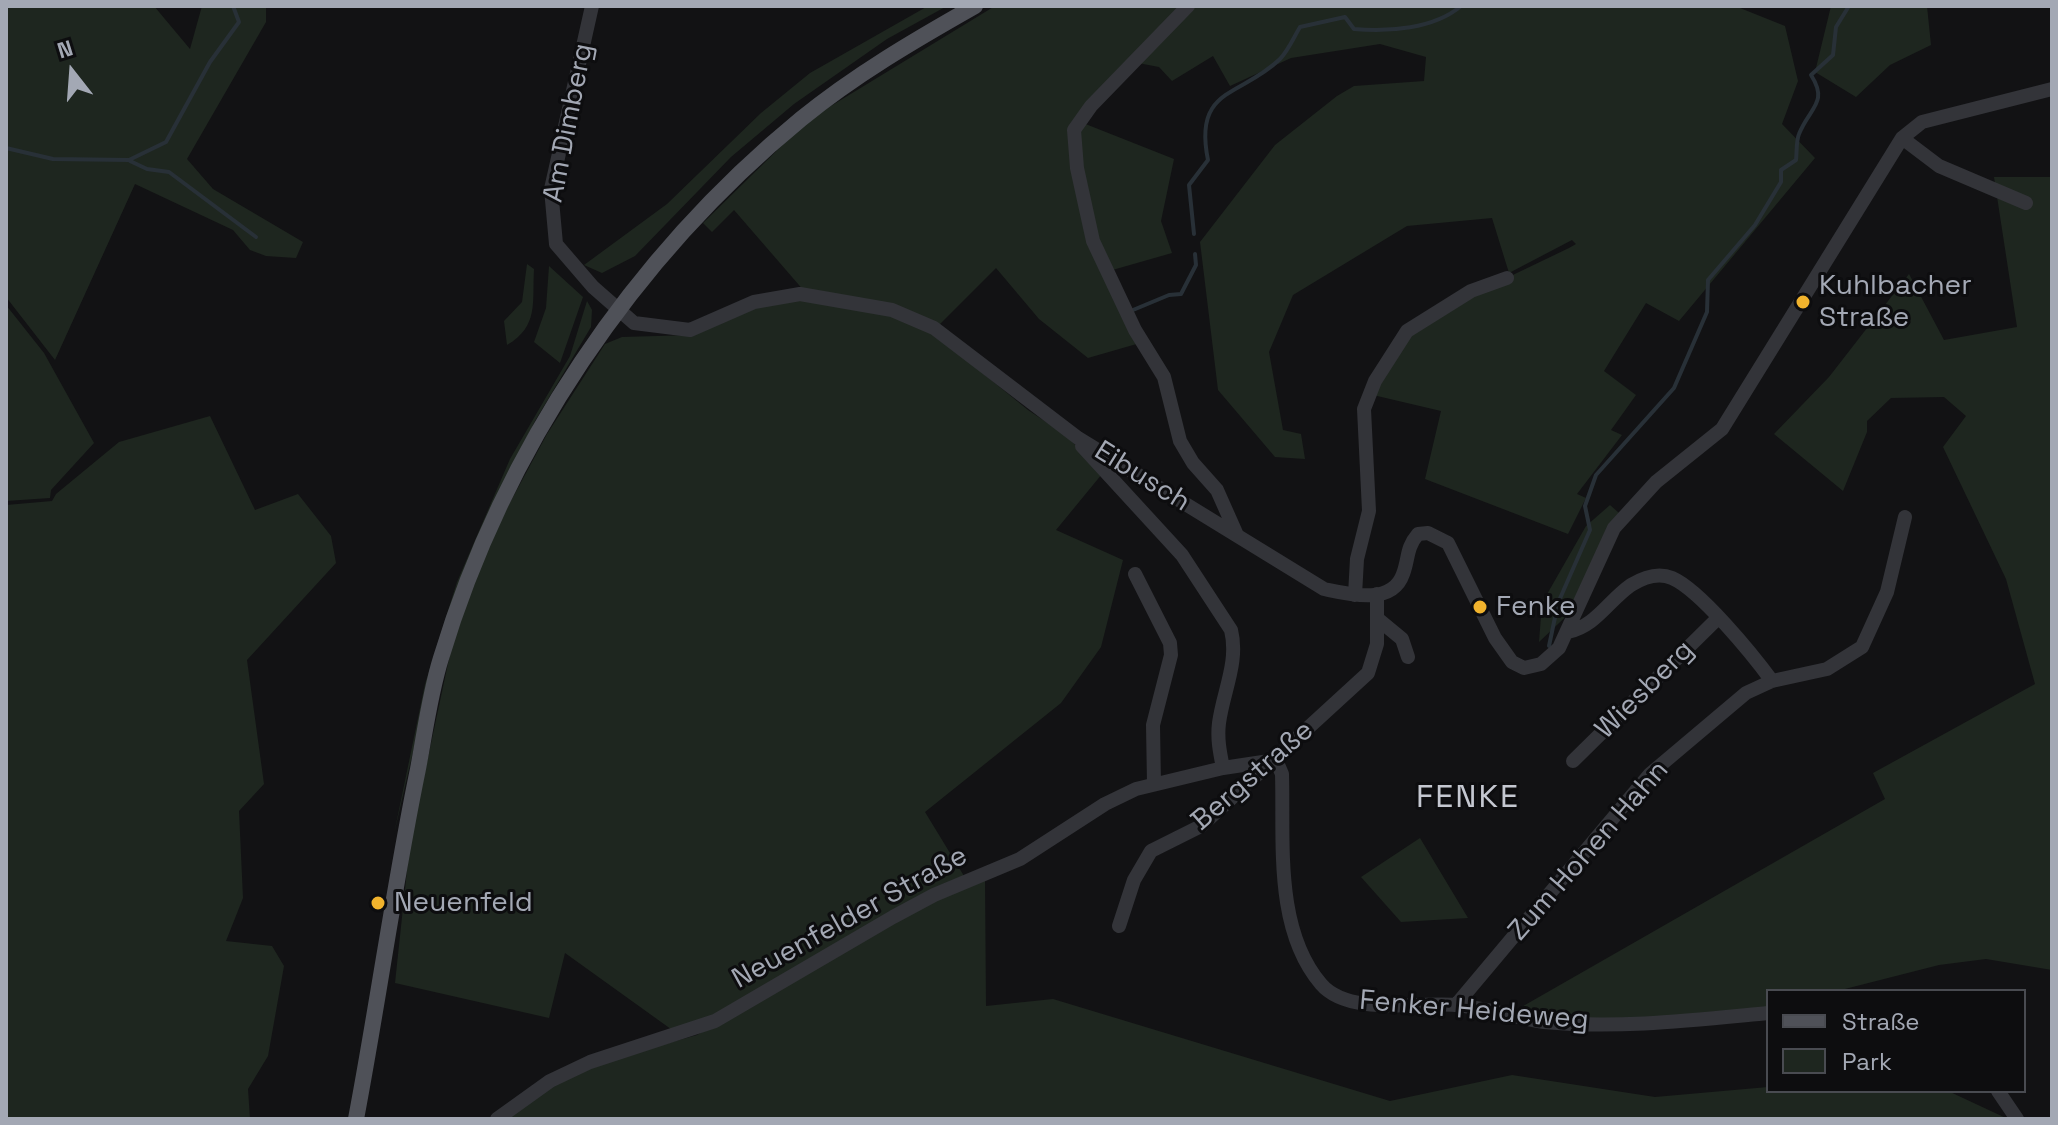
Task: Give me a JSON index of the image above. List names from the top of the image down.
{
  "streets": {
    "street": [
      "Am Dimberg",
      "Eibusch",
      "Wiesberg",
      "Bergstraße",
      "Zum Hohen Hahn",
      "Neuenfelder Straße",
      "Fenker Heideweg"
    ]
  },
  "crossings": [
    ["Am Dimberg", "Eibusch"],
    ["Eibusch", "Bergstraße"],
    ["Bergstraße", "Neuenfelder Straße"],
    ["Bergstraße", "Fenker Heideweg"],
    ["Zum Hohen Hahn", "Fenker Heideweg"],
    ["Neuenfelder Straße", "Fenker Heideweg"]
  ],
  "districts": ["FENKE"],
  "places": ["Kuhlbacher Straße", "Fenke", "Neuenfeld"],
  "legend": ["Straße", "Park"],
  "north": "top"
}
